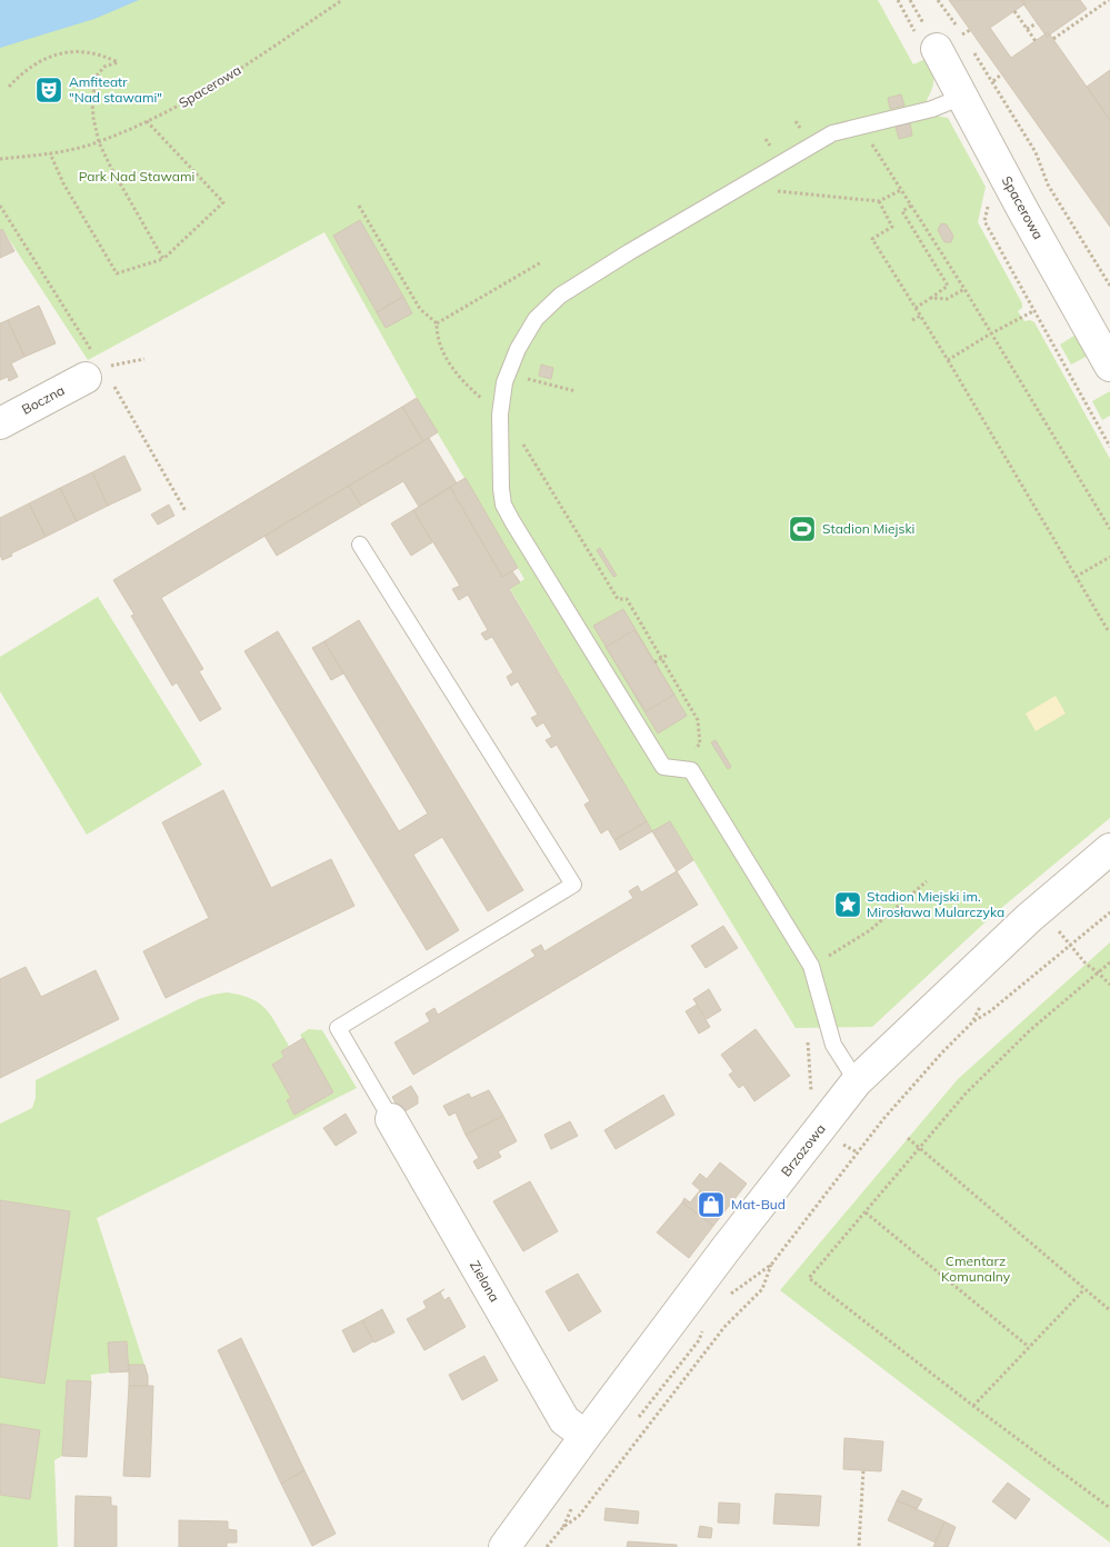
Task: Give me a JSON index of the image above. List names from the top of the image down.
{
  "streets": {
    "street": [
      "Spacerowa",
      "Boczna",
      "Brzozowa",
      "Zielona"
    ]
  },
  "crossings": [
    ["Brzozowa", "Zielona"]
  ],
  "parks": ["Park Nad Stawami", "Cmentarz Komunalny"],
  "places": {
    "theatre": ["Amfiteatr \"Nad stawami\""],
    "sports": ["Stadion Miejski"],
    "place": ["Stadion Miejski im. Mirosława Mularczyka"],
    "shop": ["Mat-Bud"]
  }
}
